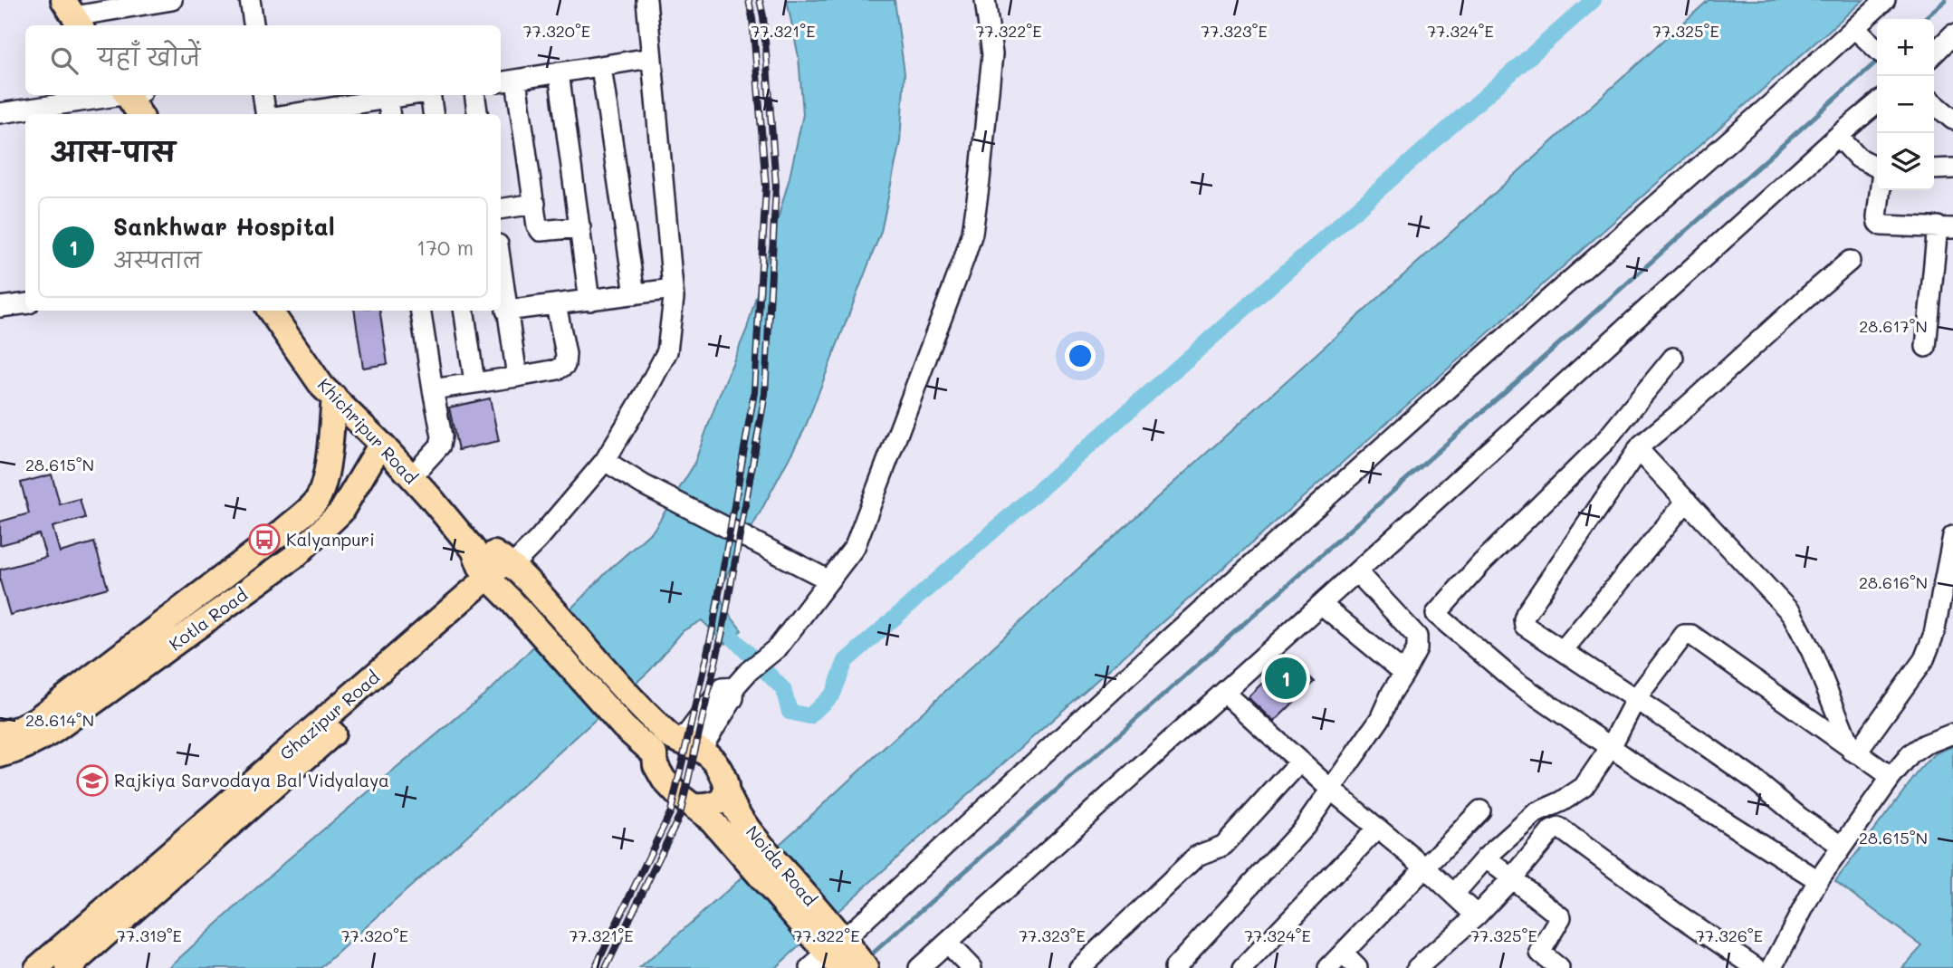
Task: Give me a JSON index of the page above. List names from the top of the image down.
{
  "streets": {
    "main road": [
      "Khichripur Road",
      "Kotla Road",
      "Ghazipur Road",
      "Noida Road"
    ]
  },
  "crossings": [
    ["Khichripur Road", "Kotla Road"],
    ["Khichripur Road", "Ghazipur Road"],
    ["Khichripur Road", "Noida Road"]
  ],
  "places": {
    "bus stop": ["Kalyanpuri"],
    "school or university": ["Rajkiya Sarvodaya Bal Vidyalaya"]
  },
  "page": {
    "map_buttons": ["+", "−"],
    "search": "यहाँ खोजें",
    "heading": "आस-पास",
    "list": [
      {
        "mark": "1",
        "name": "Sankhwar Hospital",
        "note": "अस्पताल",
        "value": "170 m"
      }
    ],
    "pins": "1"
  },
  "coordinates": [
    "77.320°E",
    "77.321°E",
    "77.322°E",
    "77.323°E",
    "77.324°E",
    "77.325°E",
    "28.617°N",
    "28.615°N",
    "28.616°N",
    "28.614°N",
    "77.319°E",
    "77.326°E"
  ]
}
